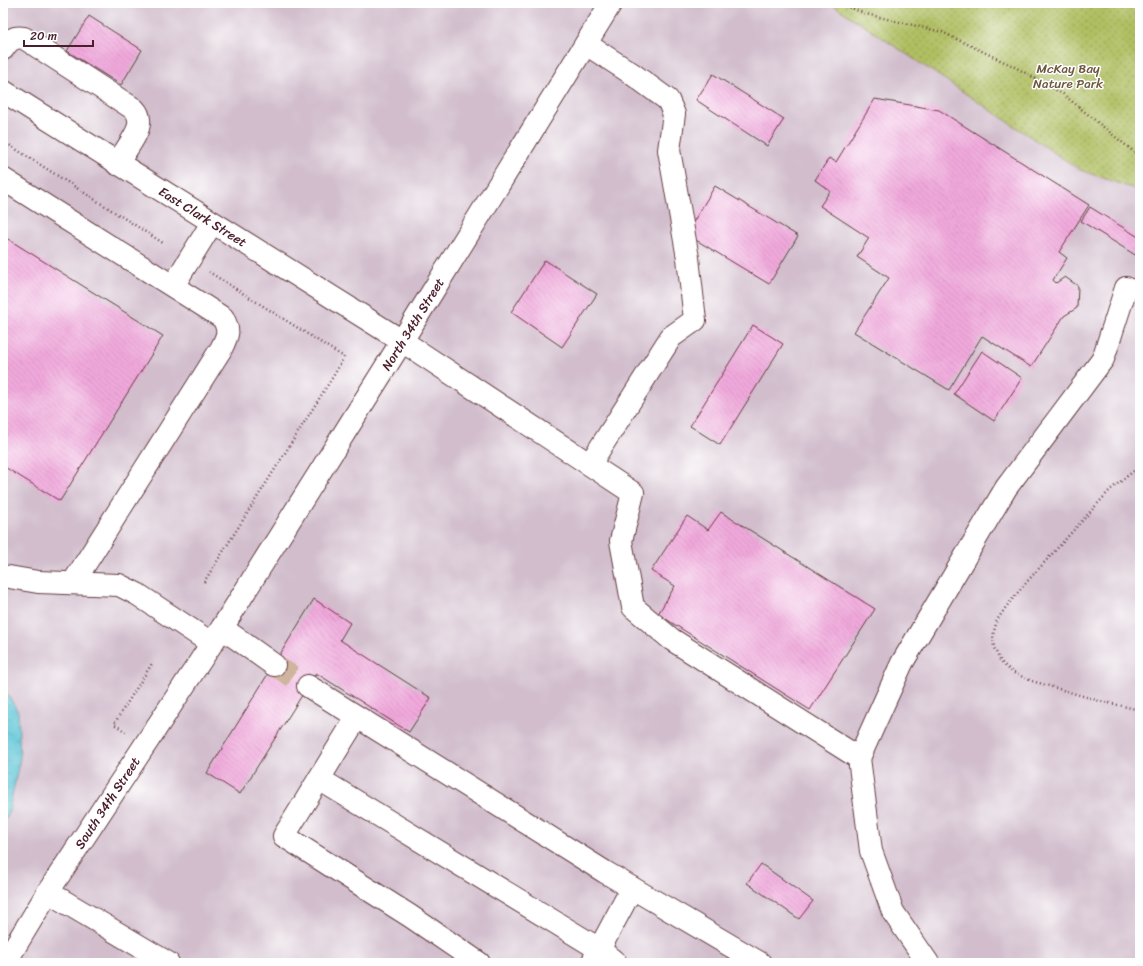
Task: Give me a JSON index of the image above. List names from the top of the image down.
{
  "streets": {
    "street": ["East Clark Street", "North 34th Street", "South 34th Street"]
  },
  "crossings": [
    ["East Clark Street", "North 34th Street"],
    ["North 34th Street", "South 34th Street"]
  ],
  "parks": ["McKay Bay Nature Park"],
  "scale_bar": "20 m"
}
